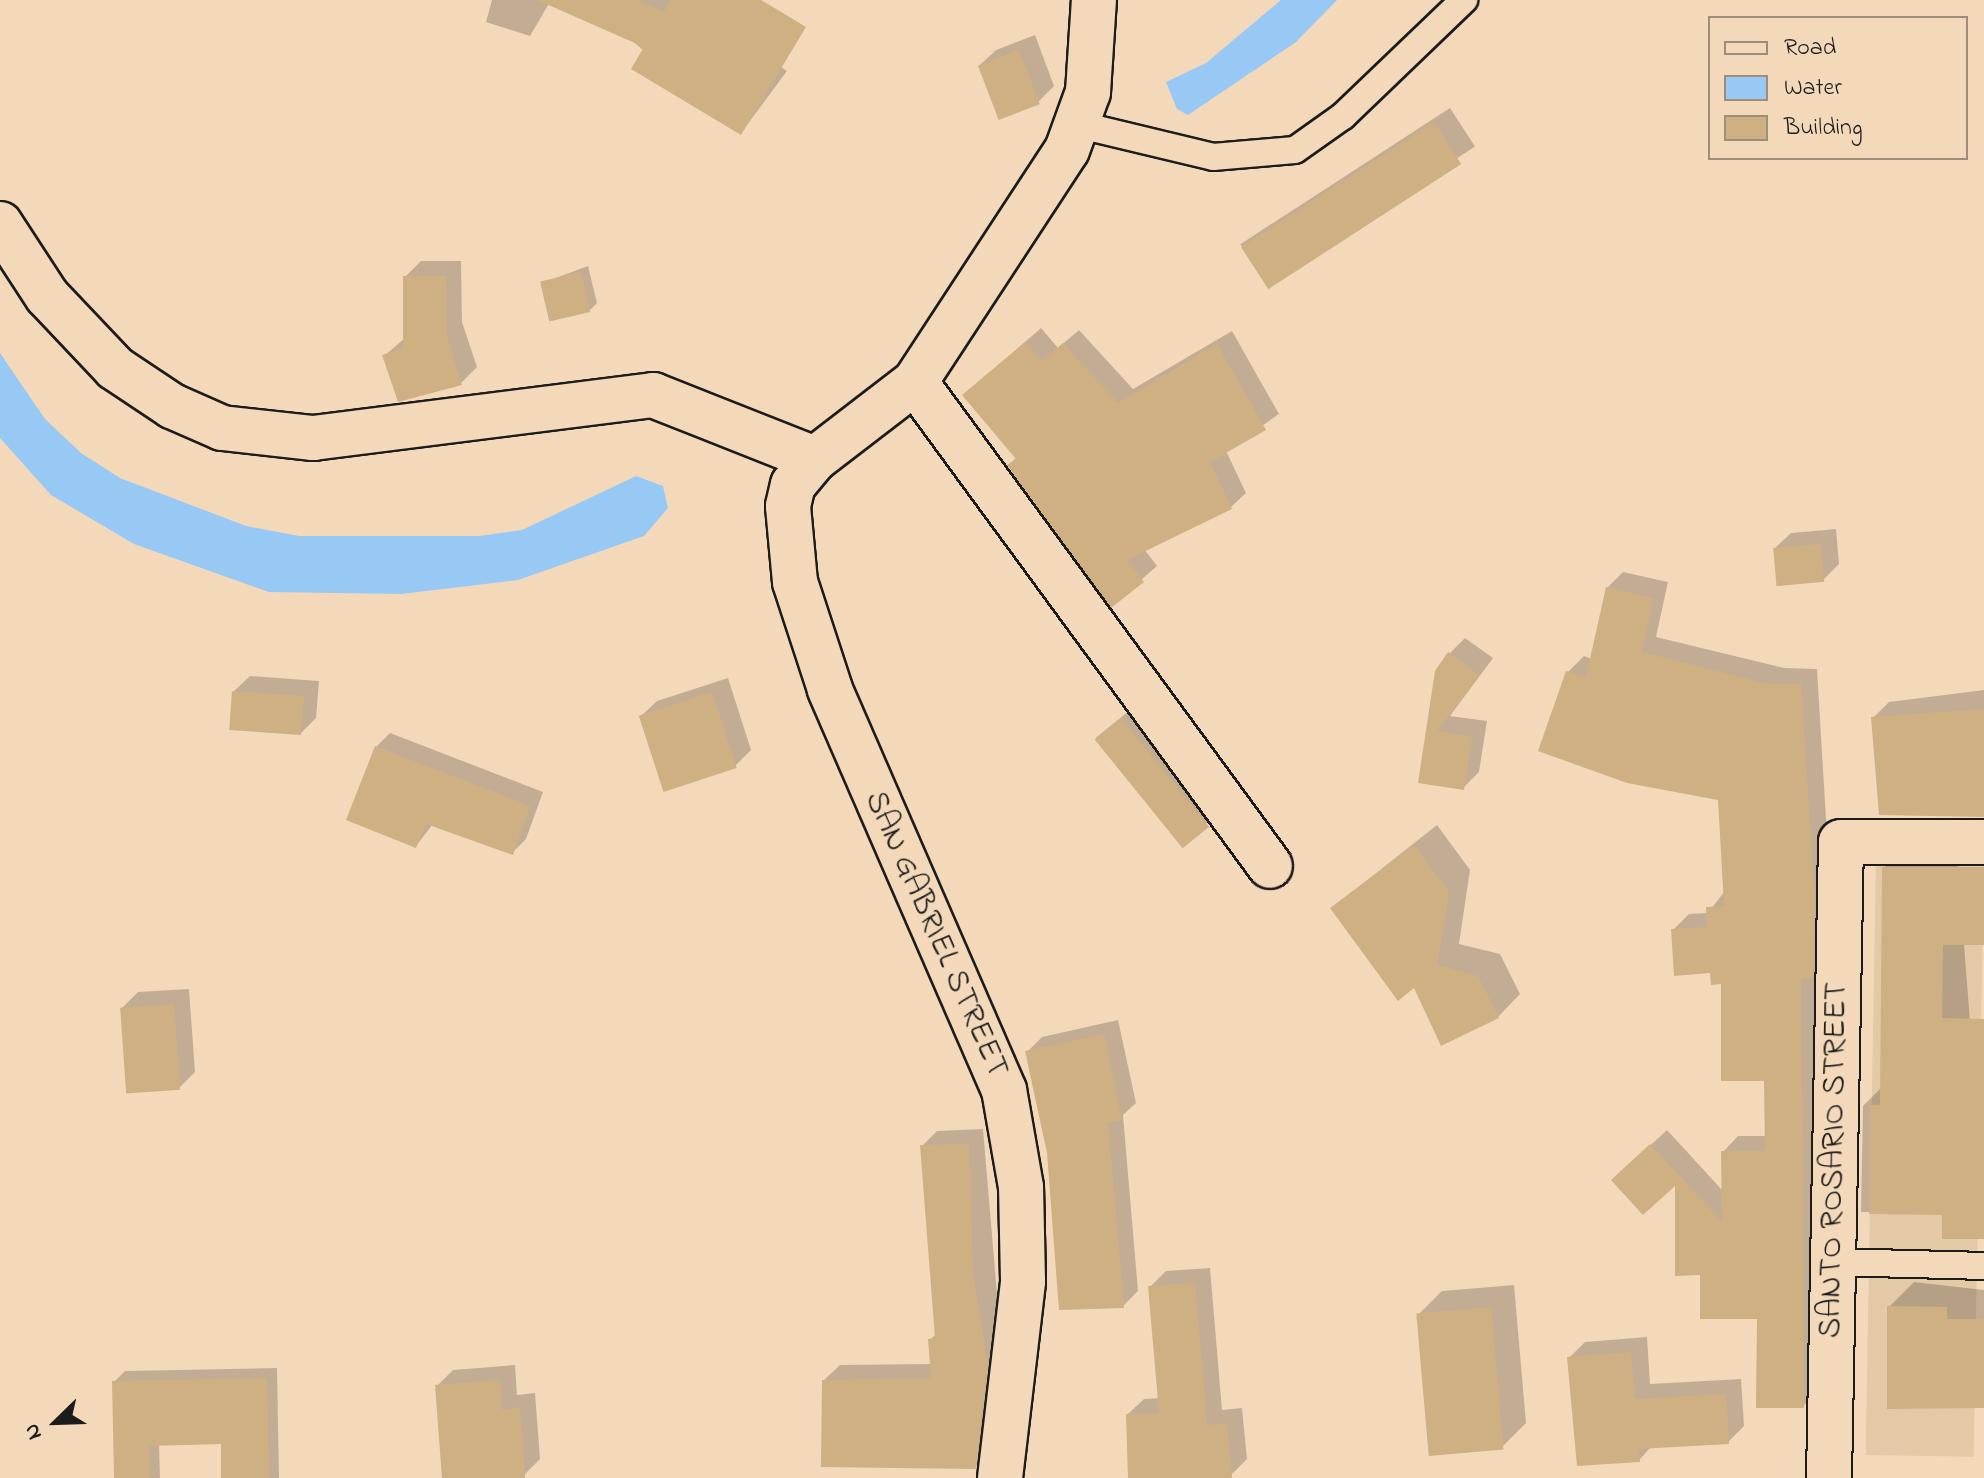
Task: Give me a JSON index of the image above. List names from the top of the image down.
{
  "streets": {
    "street": ["SAN GABRIEL STREET", "SANTO ROSARIO STREET"]
  },
  "legend": ["Road", "Water", "Building"],
  "north": "bottom left"
}
